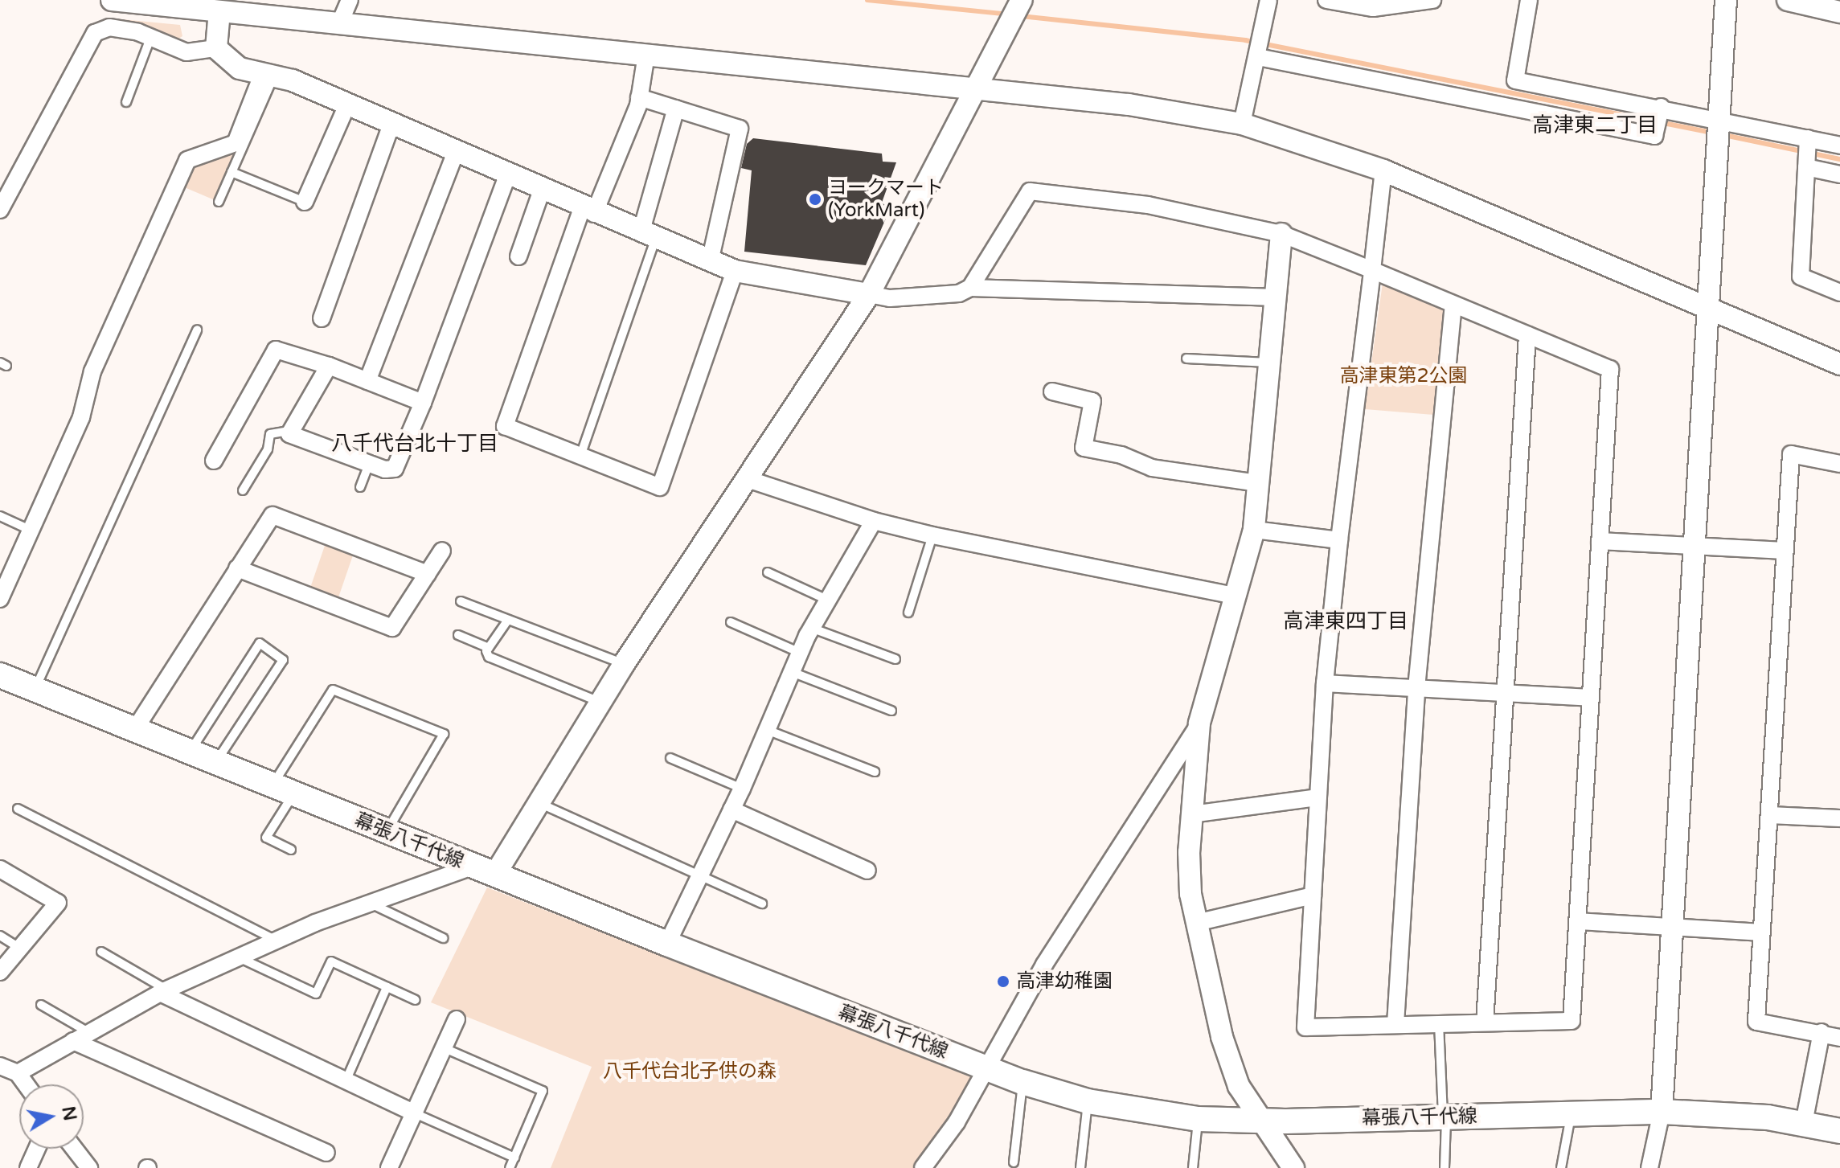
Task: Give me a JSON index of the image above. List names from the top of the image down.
{
  "streets": {
    "main road": ["幕張八千代線"]
  },
  "districts": ["高津東二丁目", "八千代台北十丁目", "高津東四丁目"],
  "parks": ["高津東第2公園", "八千代台北子供の森"],
  "places": ["ヨークマート (YorkMart)", "高津幼稚園"],
  "north": "right"
}
